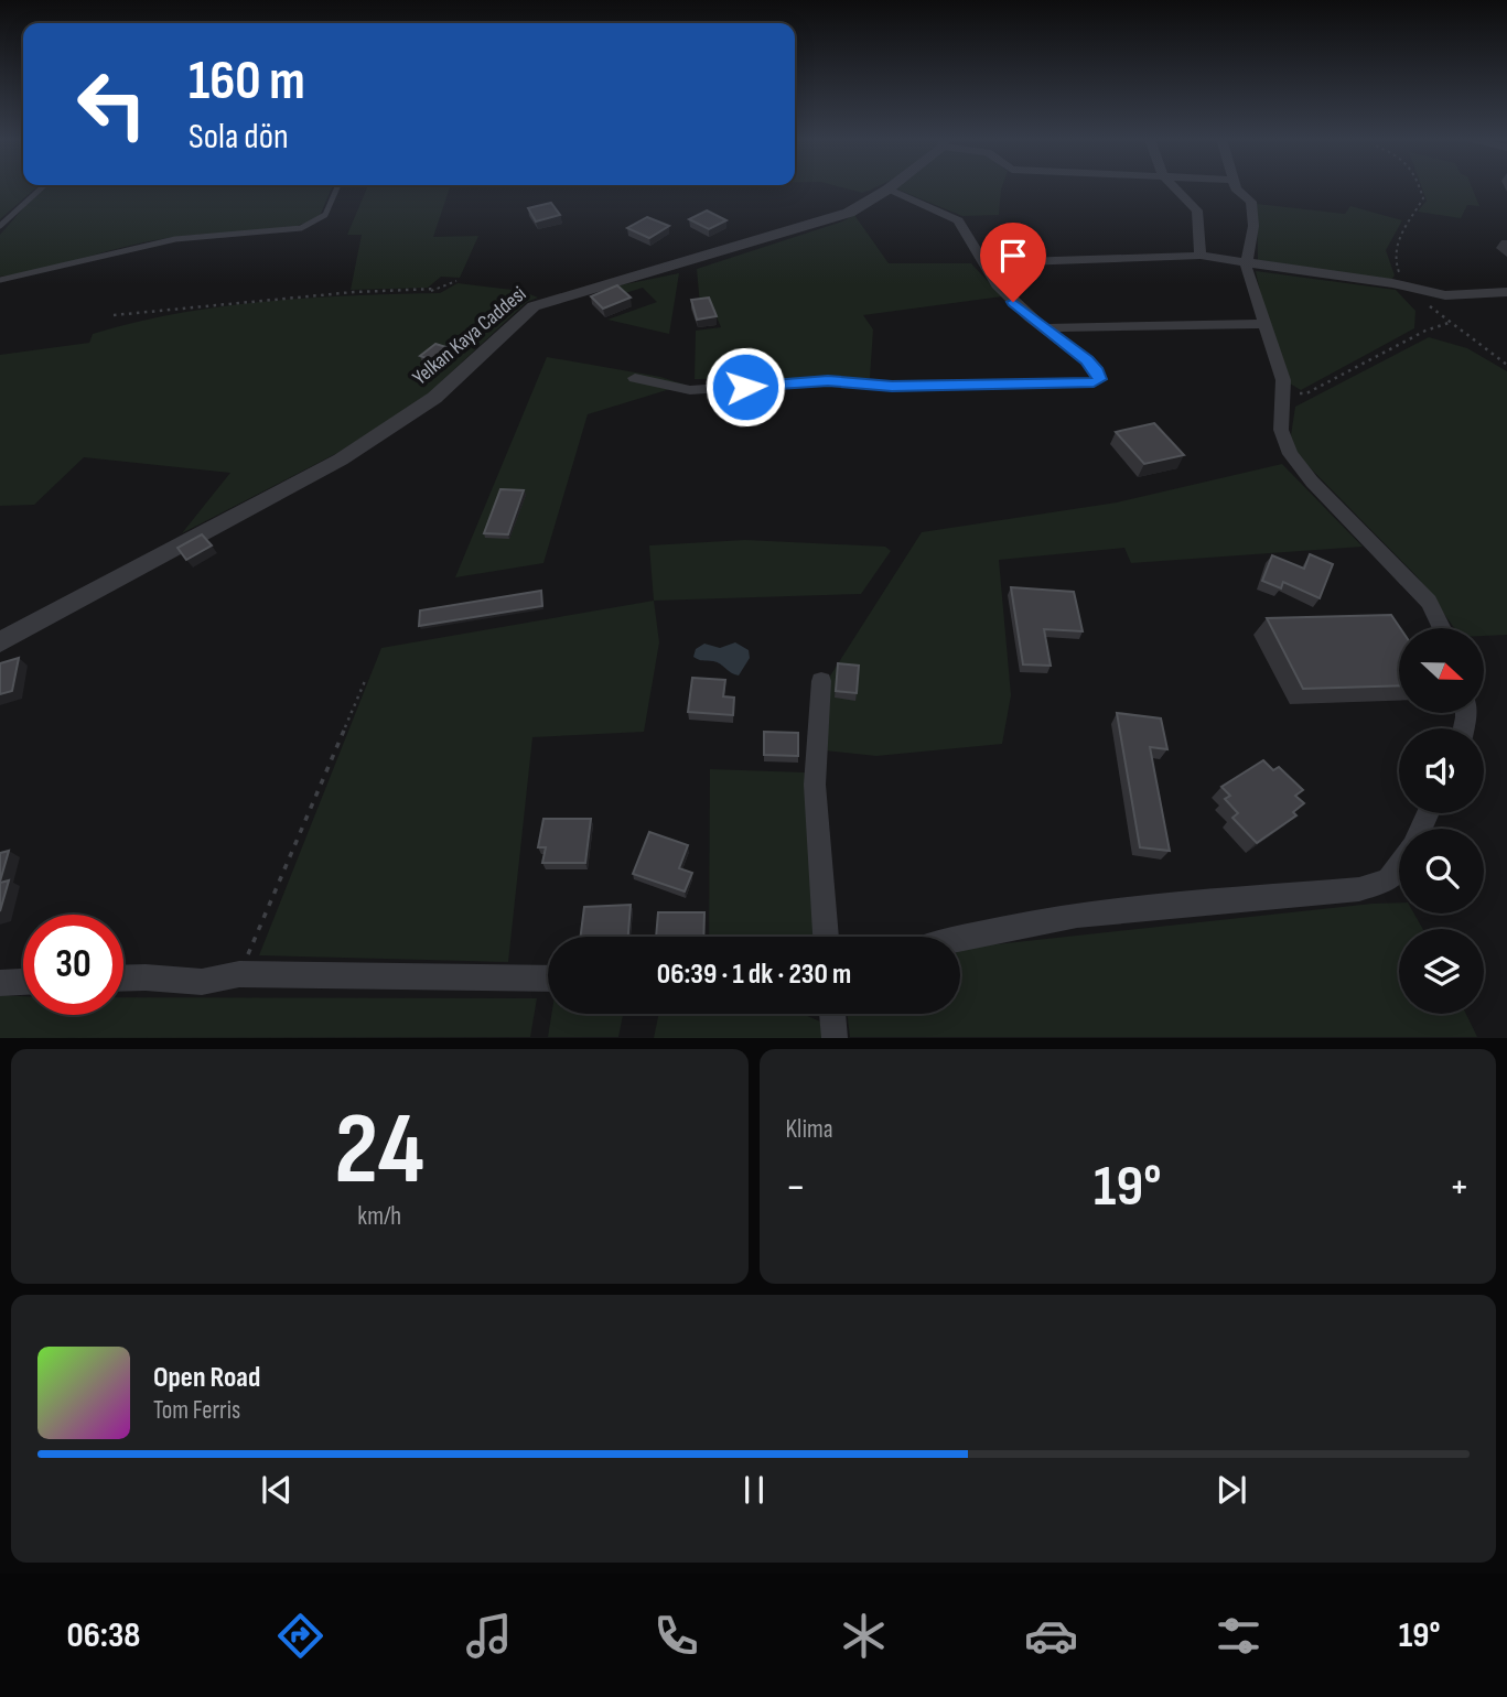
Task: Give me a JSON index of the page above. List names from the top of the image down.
{
  "streets": {
    "street": ["Yelkan Kaya Caddesi"]
  },
  "north": "right",
  "page": {
    "turn": ["160 m", "Sola dön"],
    "limit": "30",
    "trip": "06:39 · 1 dk · 230 m",
    "tile": [
      ["24", "km/h"],
      "Klima"
    ],
    "heat": ["−", "19°", "+"],
    "song": ["Open Road", "Tom Ferris"],
    "tabs": ["06:38", "19°"]
  }
}
